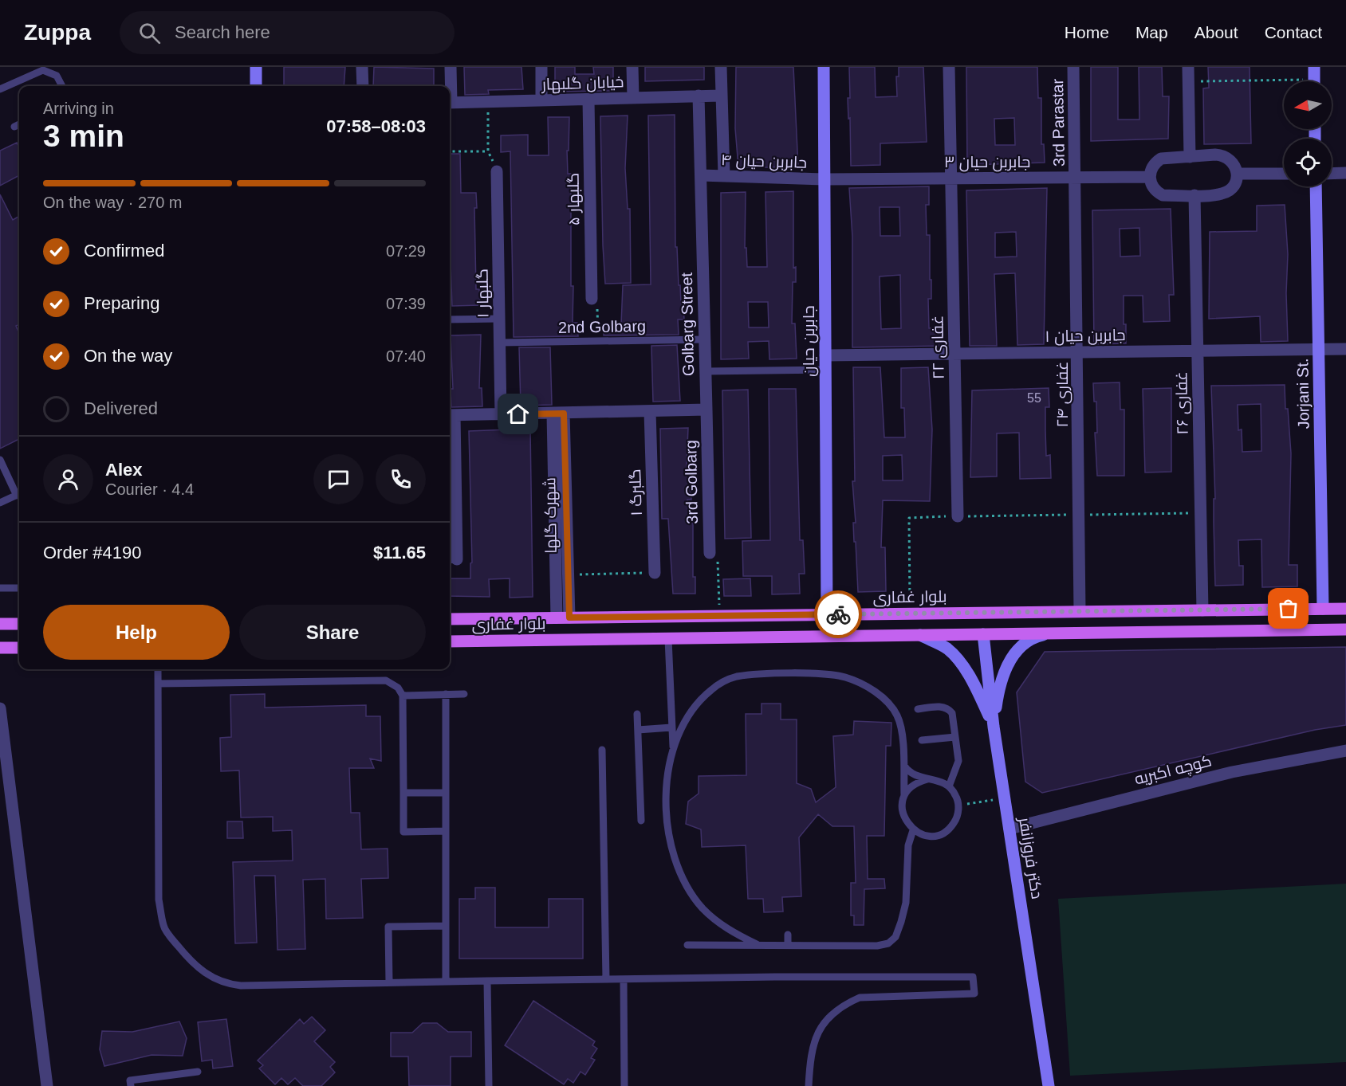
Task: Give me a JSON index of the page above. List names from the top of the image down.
{
  "streets": {
    "main road": ["بلوار غفاری"],
    "street": [
      "خیابان گلبهار",
      "3rd Parastar",
      "جابربن حیان ۴",
      "جابربن حیان ۳",
      "گلبهار ۵",
      "گلبهار ۱",
      "Golbarg Street",
      "جابربن حیان ۱",
      "جابربن حیان",
      "غفاری ۲۲",
      "Jorjani St.",
      "غفاری ۲۴",
      "غفاری ۲۶",
      "3rd Golbarg",
      "گلبرگ ۱",
      "شهرک گلها",
      "کوچه اکبریه",
      "دکتر فروزانفر"
    ],
    "lane": ["2nd Golbarg"]
  },
  "crossings": [
    ["خیابان گلبهار", "گلبهار ۵"],
    ["خیابان گلبهار", "Golbarg Street"],
    ["3rd Parastar", "جابربن حیان ۳"],
    ["3rd Parastar", "غفاری ۲۴"],
    ["جابربن حیان ۴", "جابربن حیان ۳"],
    ["جابربن حیان ۴", "Golbarg Street"],
    ["جابربن حیان ۴", "جابربن حیان"],
    ["جابربن حیان ۳", "جابربن حیان"],
    ["جابربن حیان ۳", "غفاری ۲۲"],
    ["جابربن حیان ۳", "غفاری ۲۴"],
    ["گلبهار ۱", "2nd Golbarg"],
    ["Golbarg Street", "2nd Golbarg"],
    ["Golbarg Street", "3rd Golbarg"],
    ["جابربن حیان ۱", "جابربن حیان"],
    ["جابربن حیان ۱", "غفاری ۲۲"],
    ["جابربن حیان ۱", "Jorjani St."],
    ["جابربن حیان ۱", "غفاری ۲۴"],
    ["جابربن حیان ۱", "غفاری ۲۶"],
    ["جابربن حیان", "بلوار غفاری"],
    ["Jorjani St.", "بلوار غفاری"],
    ["غفاری ۲۴", "بلوار غفاری"],
    ["غفاری ۲۶", "بلوار غفاری"],
    ["شهرک گلها", "بلوار غفاری"],
    ["بلوار غفاری", "دکتر فروزانفر"],
    ["کوچه اکبریه", "دکتر فروزانفر"]
  ],
  "house_numbers": ["55"],
  "north": "left",
  "page": {
    "header": "Zuppa",
    "search": "Search here",
    "nav": [
      "Home",
      "Map",
      "About",
      "Contact"
    ],
    "heading": ["3 min", "Arriving in", "07:58–08:03"],
    "panel": [
      "Alex",
      "Courier · 4.4",
      "Order #4190",
      "$11.65"
    ],
    "bar": "On the way · 270 m",
    "list": [
      ["Confirmed", "07:29"],
      ["Preparing", "07:39"],
      ["On the way", "07:40"],
      "Delivered"
    ],
    "buttons": ["Help", "Share"]
  }
}
